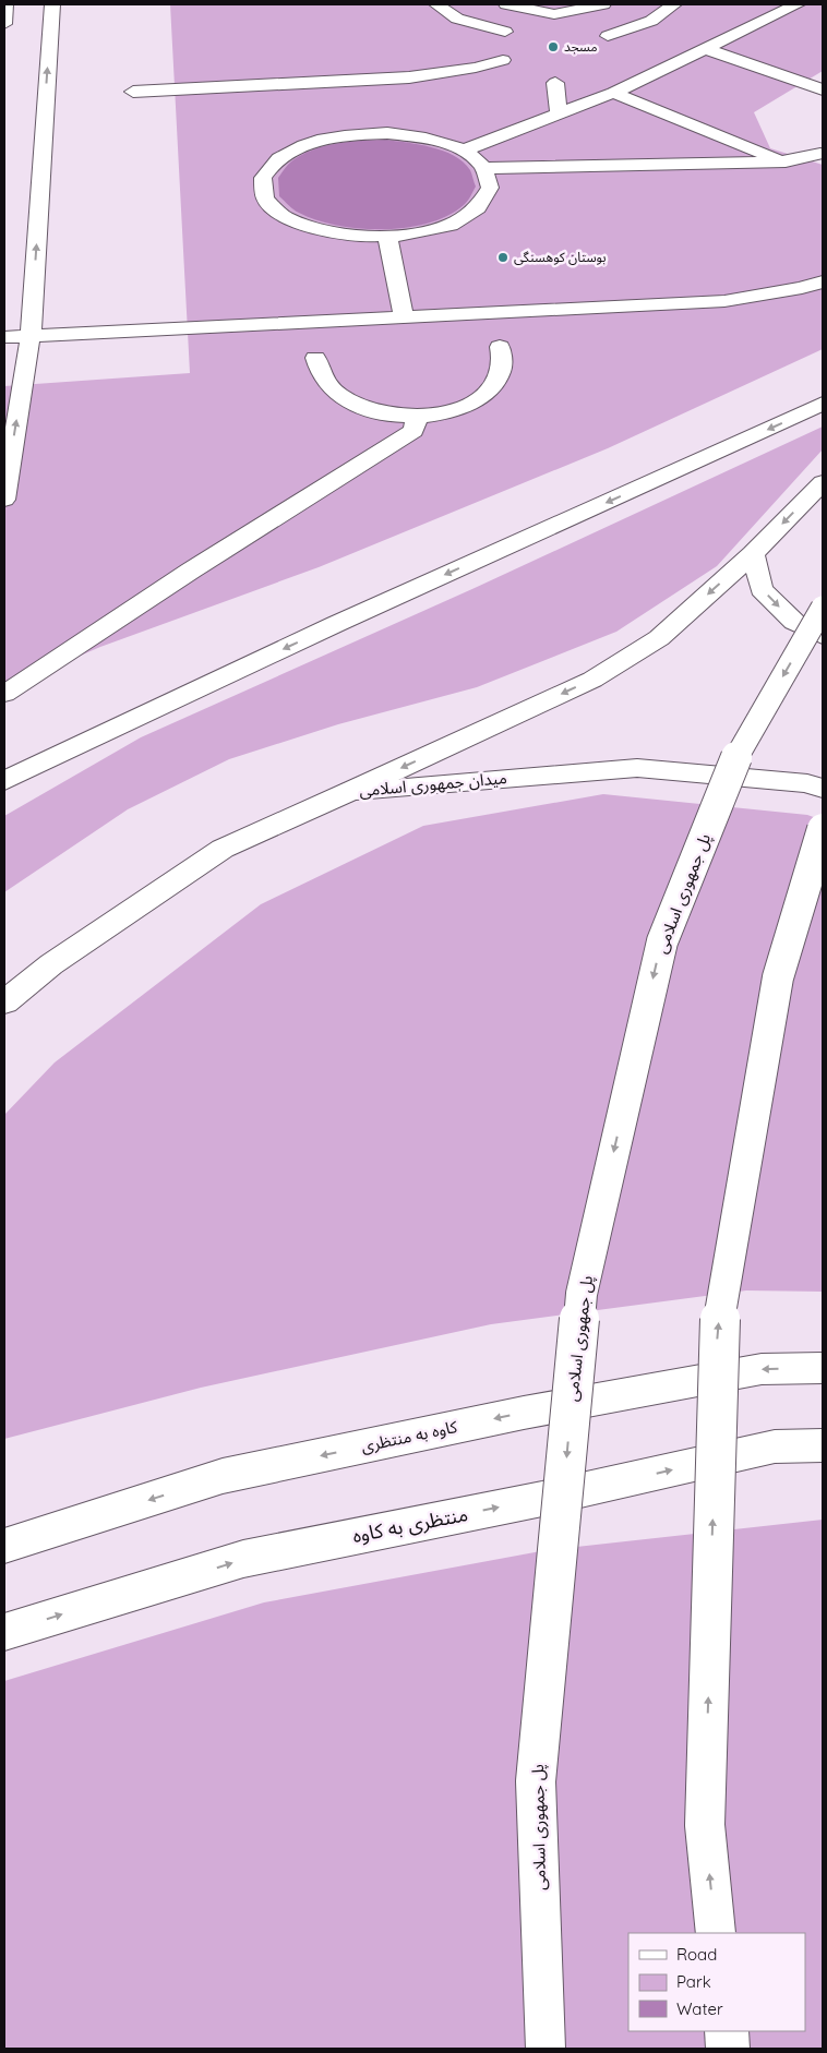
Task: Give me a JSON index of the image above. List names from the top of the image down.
{
  "streets": {
    "main road": [
      "میدان جمهوری اسلامی",
      "پل جمهوری اسلامی",
      "کاوه به منتظری",
      "منتظری به کاوه"
    ]
  },
  "one_way": ["کاوه به منتظری", "منتظری به کاوه"],
  "places": ["مسجد", "بوستان کوهسنگی"],
  "legend": ["Road", "Park", "Water"]
}
